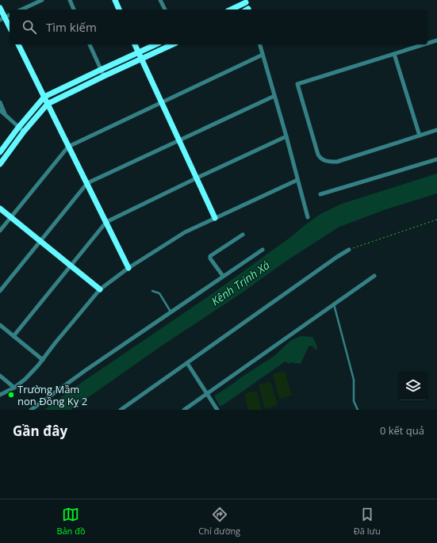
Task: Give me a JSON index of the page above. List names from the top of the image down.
{
  "water": ["Kênh Trịnh Xá"],
  "places": ["Trường Mầm non Đồng Kỵ 2"],
  "page": {
    "search": "Tìm kiếm",
    "heading": ["Gần đây", "0 kết quả"],
    "nav": ["Bản đồ", "Chỉ đường", "Đã lưu"]
  }
}
